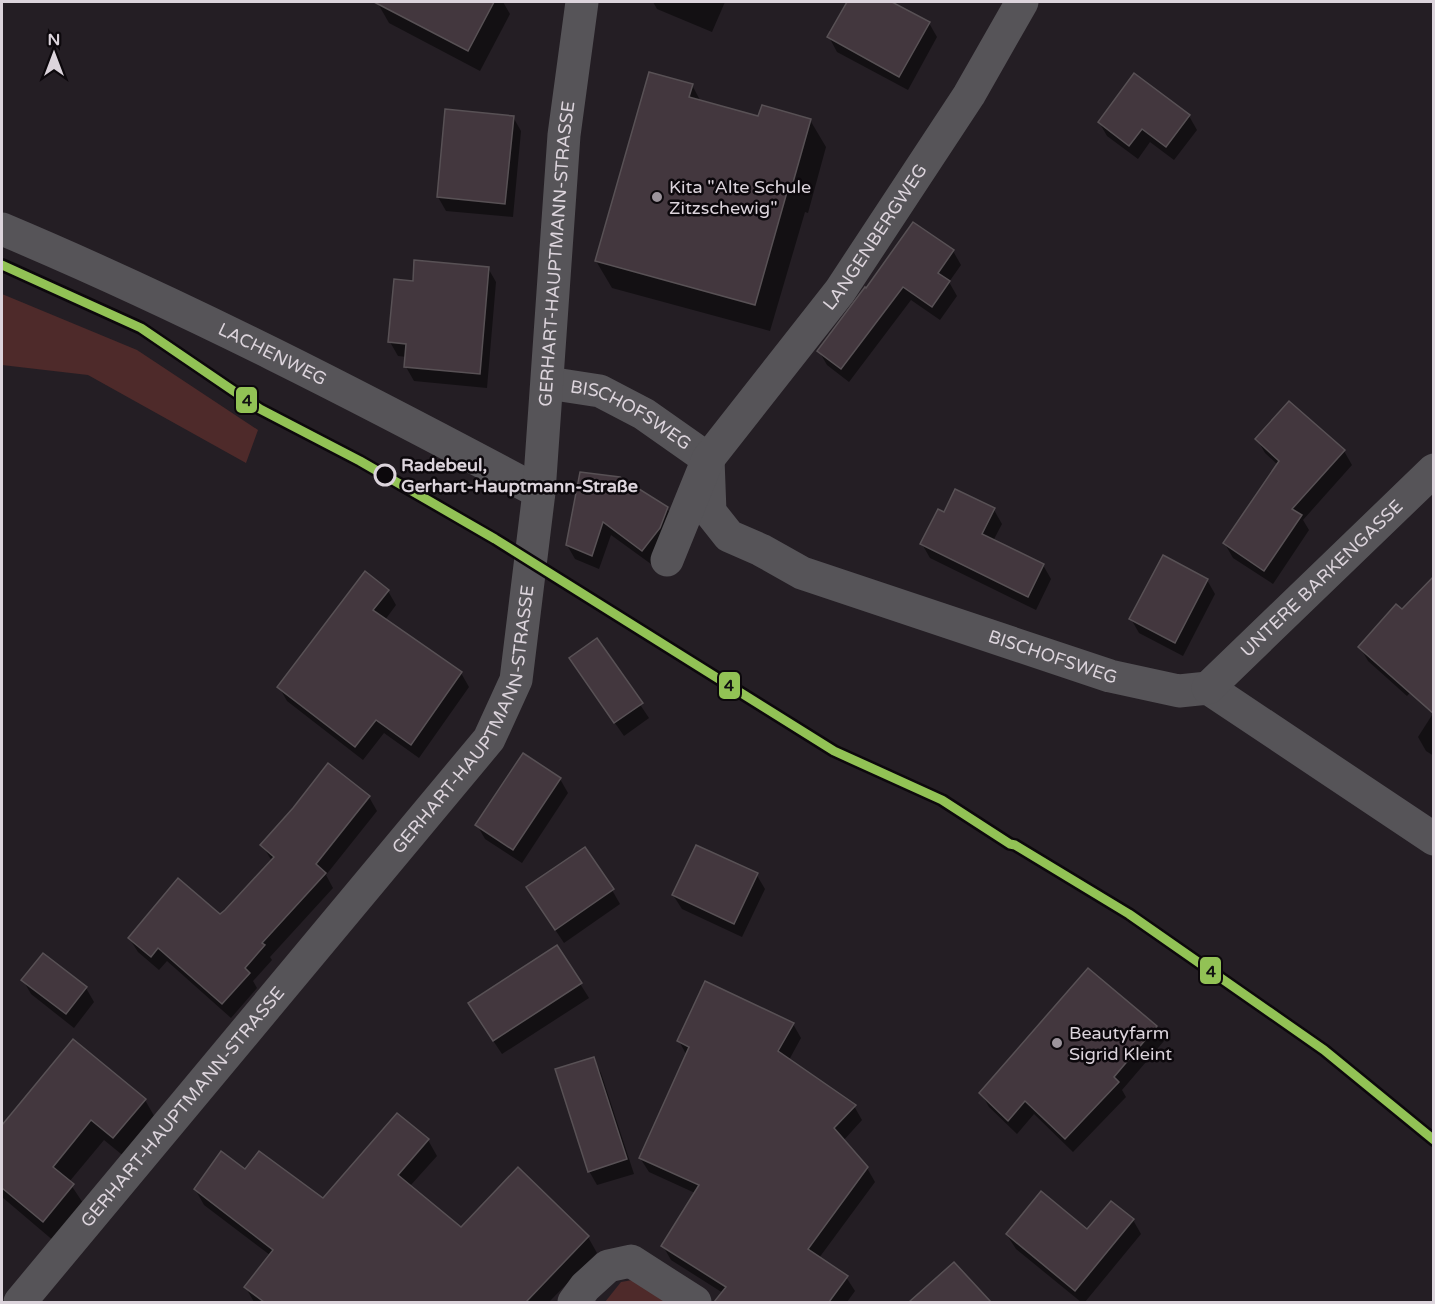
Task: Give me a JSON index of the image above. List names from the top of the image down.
{
  "streets": {
    "street": [
      "LANGENBERGWEG",
      "GERHART-HAUPTMANN-STRASSE",
      "LACHENWEG",
      "BISCHOFSWEG",
      "UNTERE BARKENGASSE"
    ]
  },
  "crossings": [
    ["LANGENBERGWEG", "BISCHOFSWEG"],
    ["GERHART-HAUPTMANN-STRASSE", "LACHENWEG"],
    ["GERHART-HAUPTMANN-STRASSE", "BISCHOFSWEG"],
    ["BISCHOFSWEG", "UNTERE BARKENGASSE"]
  ],
  "places": ["Kita \"Alte Schule Zitzschewig\"", "Radebeul, Gerhart-Hauptmann-Straße", "Beautyfarm Sigrid Kleint"],
  "lines": ["transit line 4"],
  "north": "top"
}
